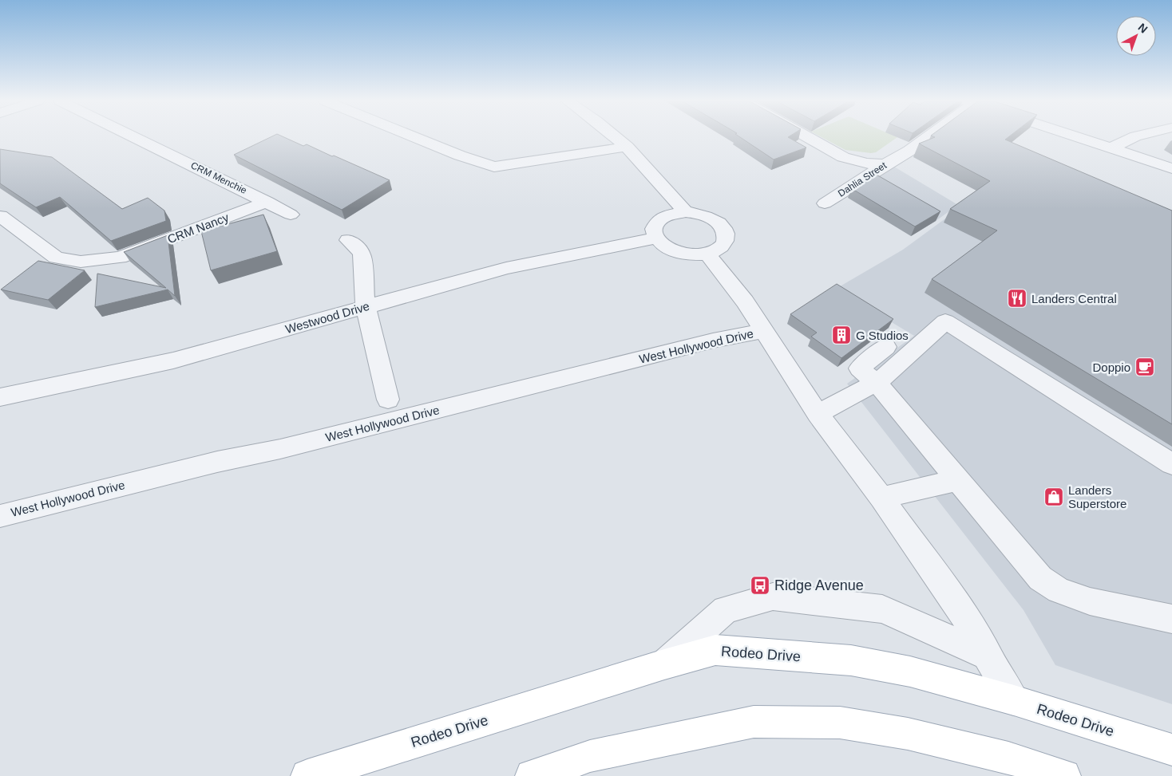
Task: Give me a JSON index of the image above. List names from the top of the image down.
{
  "streets": {
    "main road": ["Rodeo Drive"],
    "street": [
      "CRM Menchie",
      "Dahlia Street",
      "CRM Nancy",
      "Westwood Drive",
      "West Hollywood Drive"
    ]
  },
  "crossings": [
    ["CRM Menchie", "CRM Nancy"]
  ],
  "places": {
    "restaurant": ["Landers Central"],
    "building": ["G Studios"],
    "cafe": ["Doppio"],
    "shop": ["Landers Superstore"],
    "bus stop": ["Ridge Avenue"]
  },
  "north": "top right"
}
